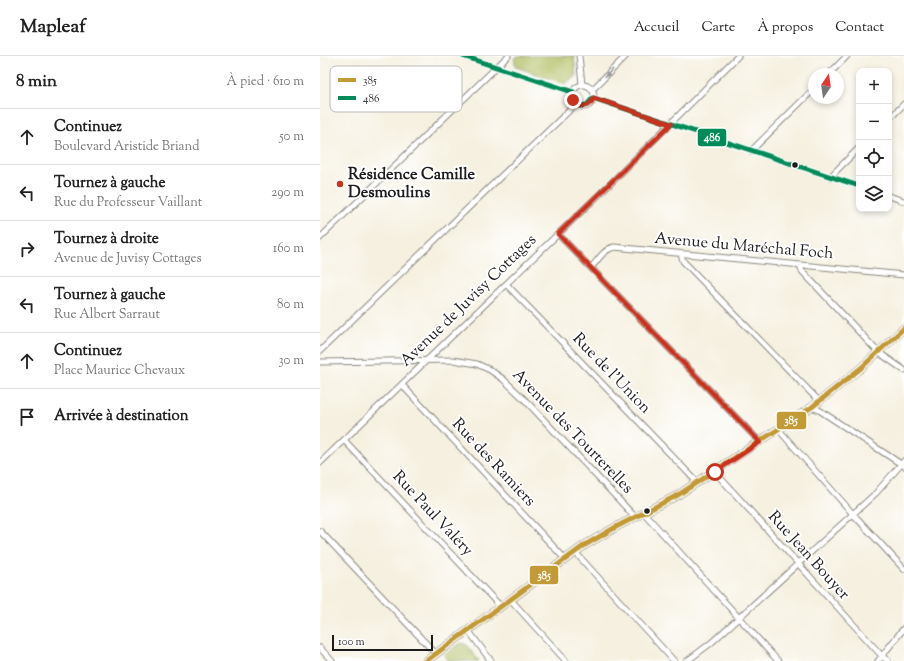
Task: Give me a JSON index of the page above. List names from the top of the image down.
{
  "streets": {
    "street": [
      "Avenue du Maréchal Foch",
      "Avenue de Juvisy Cottages",
      "Rue de l'Union",
      "Avenue des Tourterelles",
      "Rue des Ramiers",
      "Rue Paul Valéry",
      "Rue Jean Bouyer"
    ]
  },
  "crossings": [
    ["Avenue de Juvisy Cottages", "Rue de l'Union"],
    ["Avenue de Juvisy Cottages", "Avenue des Tourterelles"],
    ["Avenue de Juvisy Cottages", "Rue des Ramiers"],
    ["Avenue de Juvisy Cottages", "Rue Paul Valéry"]
  ],
  "places": ["Résidence Camille Desmoulins"],
  "lines": ["transit line 486", "transit line 385"],
  "legend": ["385", "486"],
  "scale_bar": "100 m",
  "north": "top",
  "page": {
    "header": "Mapleaf",
    "nav": [
      "Accueil",
      "Carte",
      "À propos",
      "Contact"
    ],
    "heading": ["8 min", "À pied · 610 m"],
    "map_buttons": ["+", "−"],
    "list": [
      ["Continuez", "Boulevard Aristide Briand", "50 m"],
      ["Tournez à gauche", "Rue du Professeur Vaillant", "290 m"],
      ["Tournez à droite", "Avenue de Juvisy Cottages", "160 m"],
      ["Tournez à gauche", "Rue Albert Sarraut", "80 m"],
      ["Continuez", "Place Maurice Chevaux", "30 m"],
      "Arrivée à destination"
    ],
    "scale": "100 m"
  }
}
